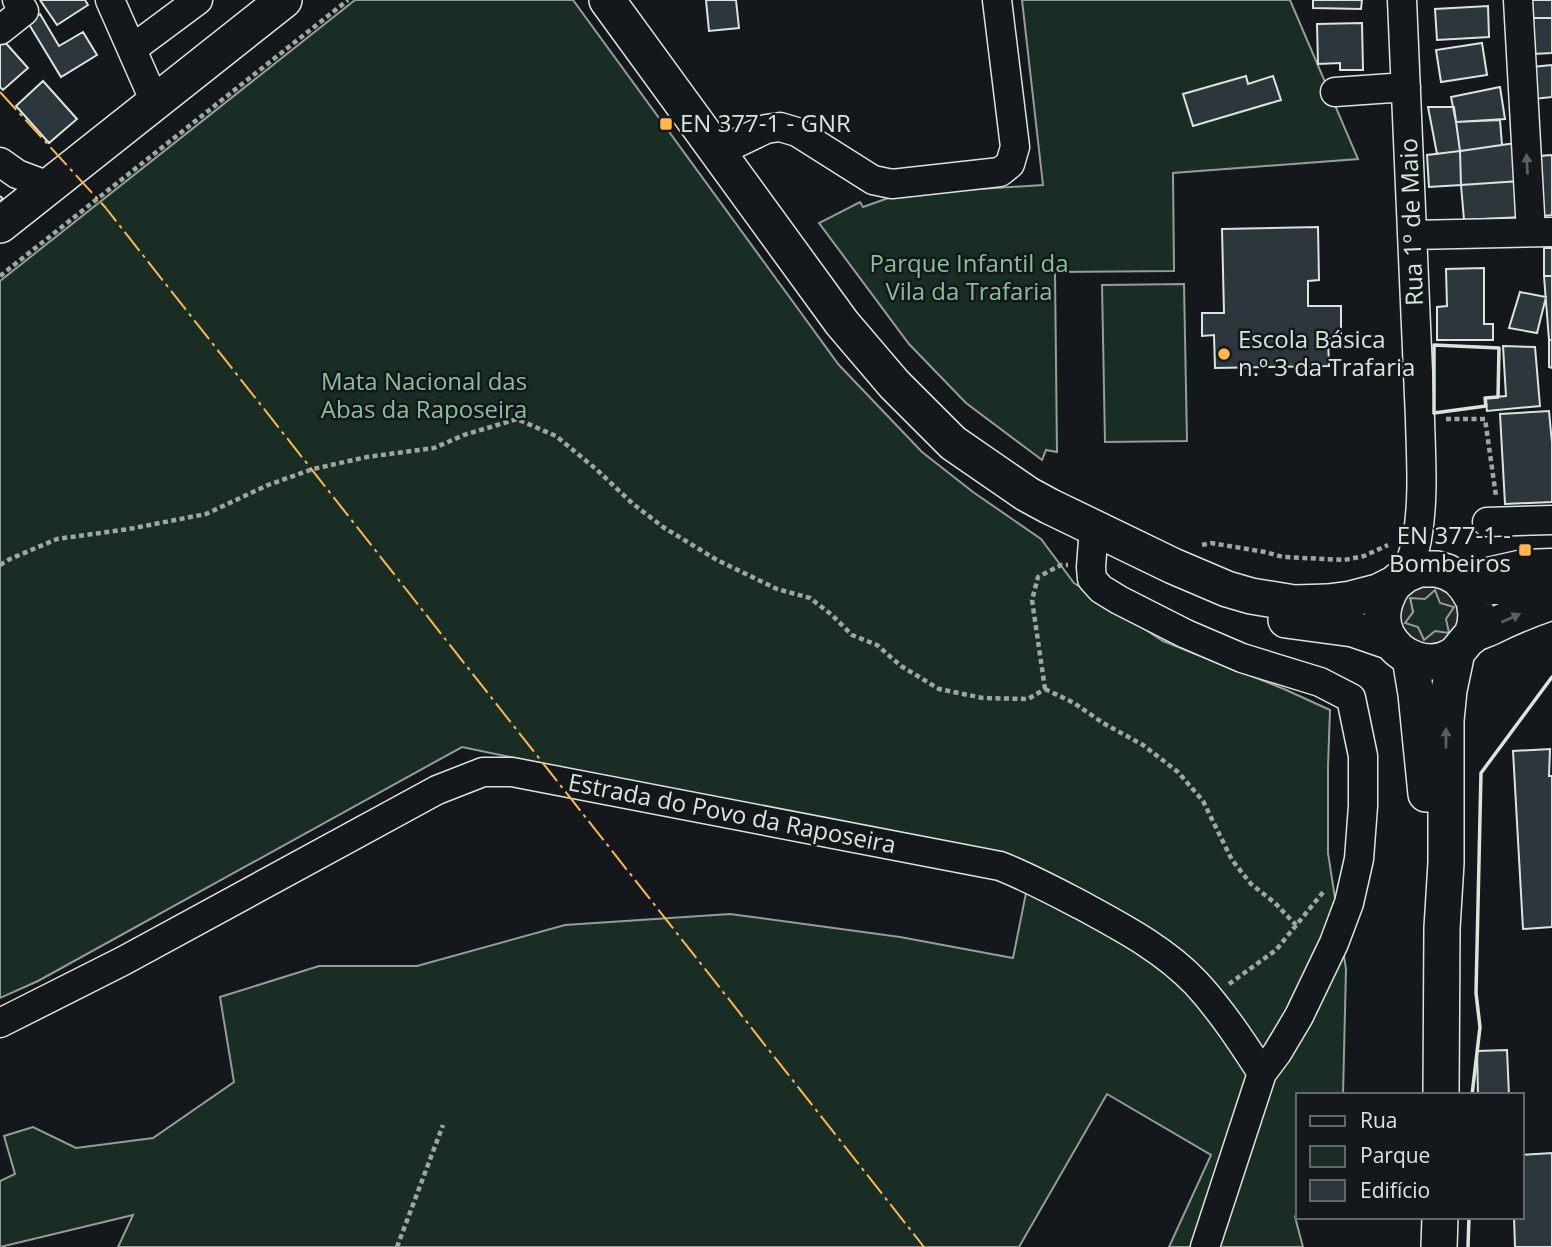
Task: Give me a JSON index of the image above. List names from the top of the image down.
{
  "streets": {
    "street": ["Rua 1º de Maio", "Estrada do Povo da Raposeira"]
  },
  "parks": ["Parque Infantil da Vila da Trafaria", "Mata Nacional das Abas da Raposeira"],
  "places": {
    "transit": ["EN 377-1 - GNR", "EN 377-1 - Bombeiros"],
    "other": ["Escola Básica n.º 3 da Trafaria"]
  },
  "legend": ["Rua", "Parque", "Edifício"]
}
